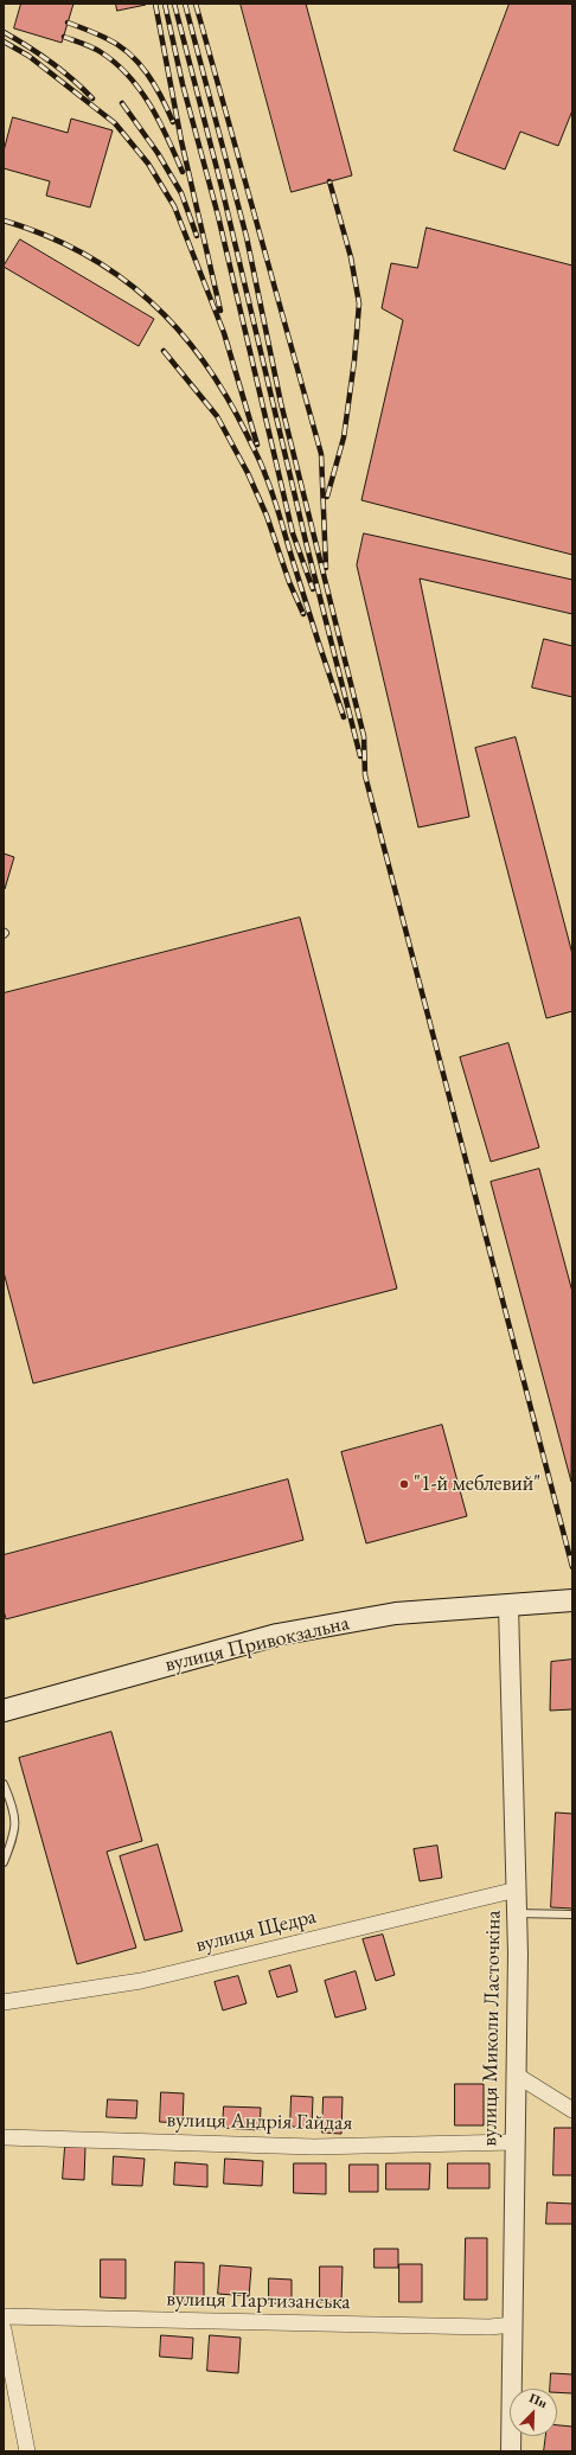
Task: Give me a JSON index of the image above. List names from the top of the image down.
{
  "streets": {
    "main road": ["вулиця Привокзальна"],
    "street": [
      "вулиця Щедра",
      "вулиця Миколи Ласточкіна",
      "вулиця Андрія Гайдая",
      "вулиця Партизанська"
    ]
  },
  "crossings": [
    ["вулиця Привокзальна", "вулиця Миколи Ласточкіна"],
    ["вулиця Щедра", "вулиця Миколи Ласточкіна"],
    ["вулиця Миколи Ласточкіна", "вулиця Андрія Гайдая"],
    ["вулиця Миколи Ласточкіна", "вулиця Партизанська"]
  ],
  "places": ["\"1-й меблевий\""],
  "north": "top right"
}
